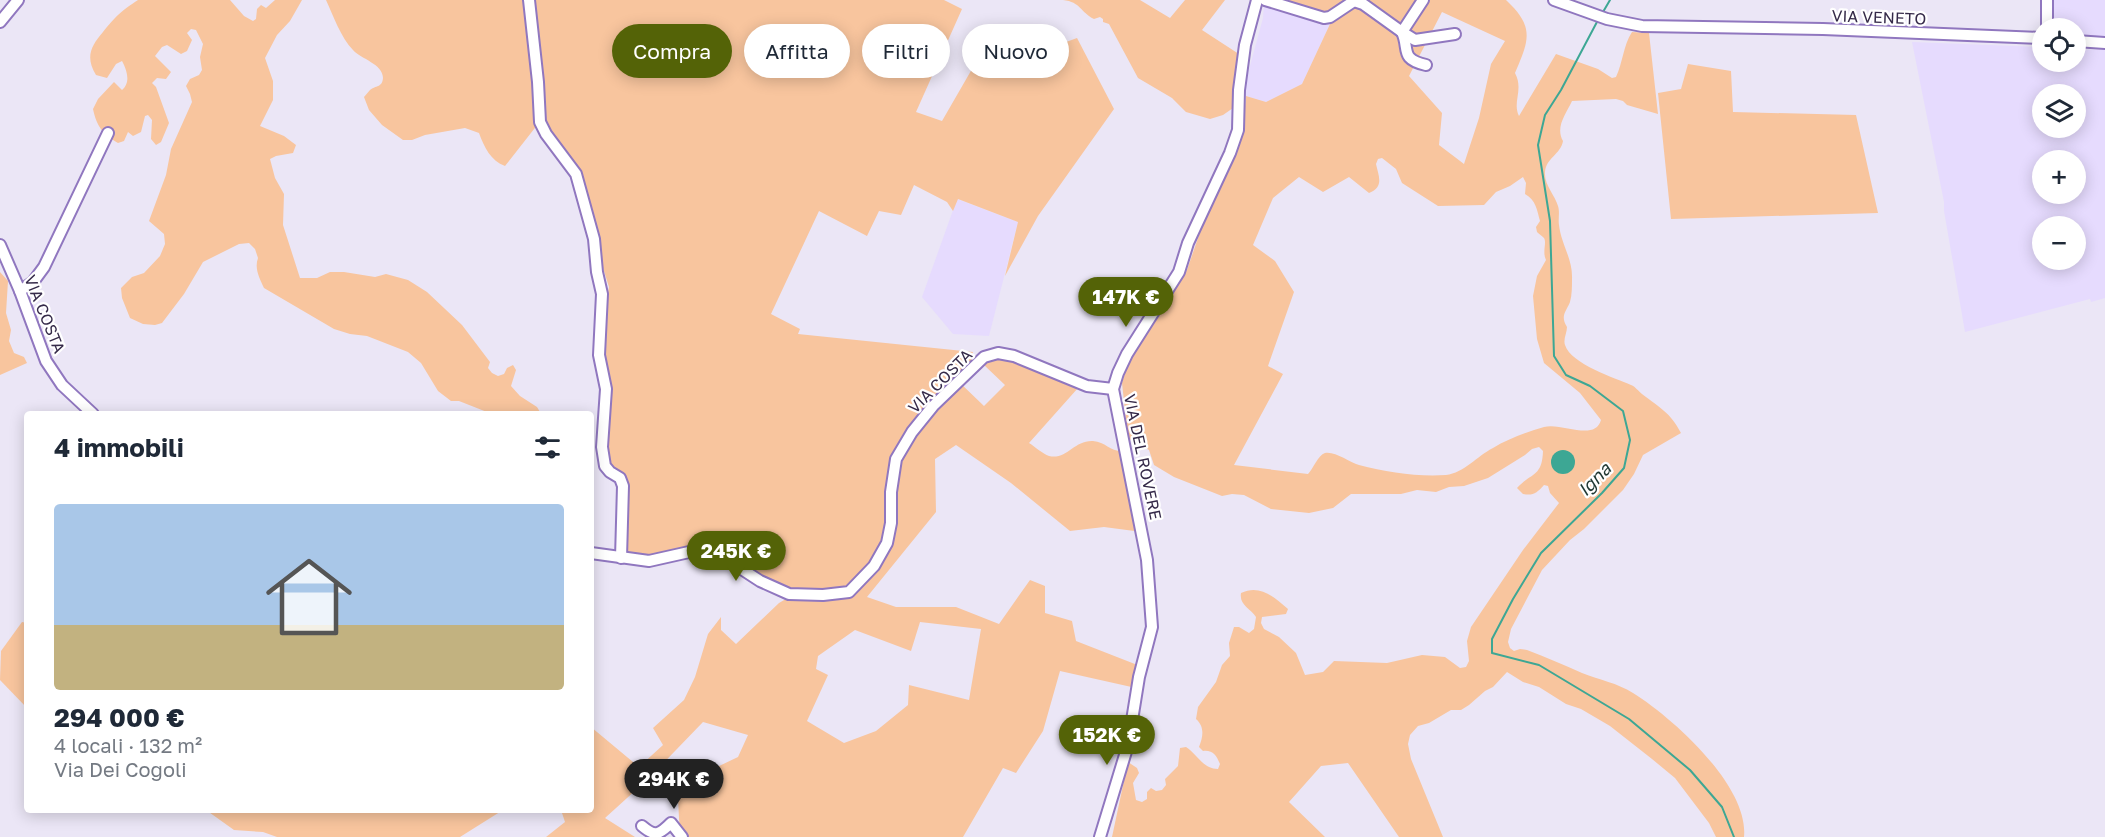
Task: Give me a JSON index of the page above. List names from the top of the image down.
{
  "streets": {
    "street": ["VIA VENETO", "VIA COSTA", "VIA DEL ROVERE"]
  },
  "crossings": [
    ["VIA COSTA", "VIA DEL ROVERE"]
  ],
  "water": ["Igna"],
  "page": {
    "map_buttons": ["+", "−"],
    "chip": [
      "Compra",
      "Affitta",
      "Filtri",
      "Nuovo"
    ],
    "price": [
      "147K €",
      "245K €",
      "152K €",
      "294K €"
    ],
    "heading": "4 immobili",
    "list": [
      {
        "name": "294 000 €",
        "note": "4 locali · 132 m² · Via Dei Cogoli"
      }
    ]
  }
}
